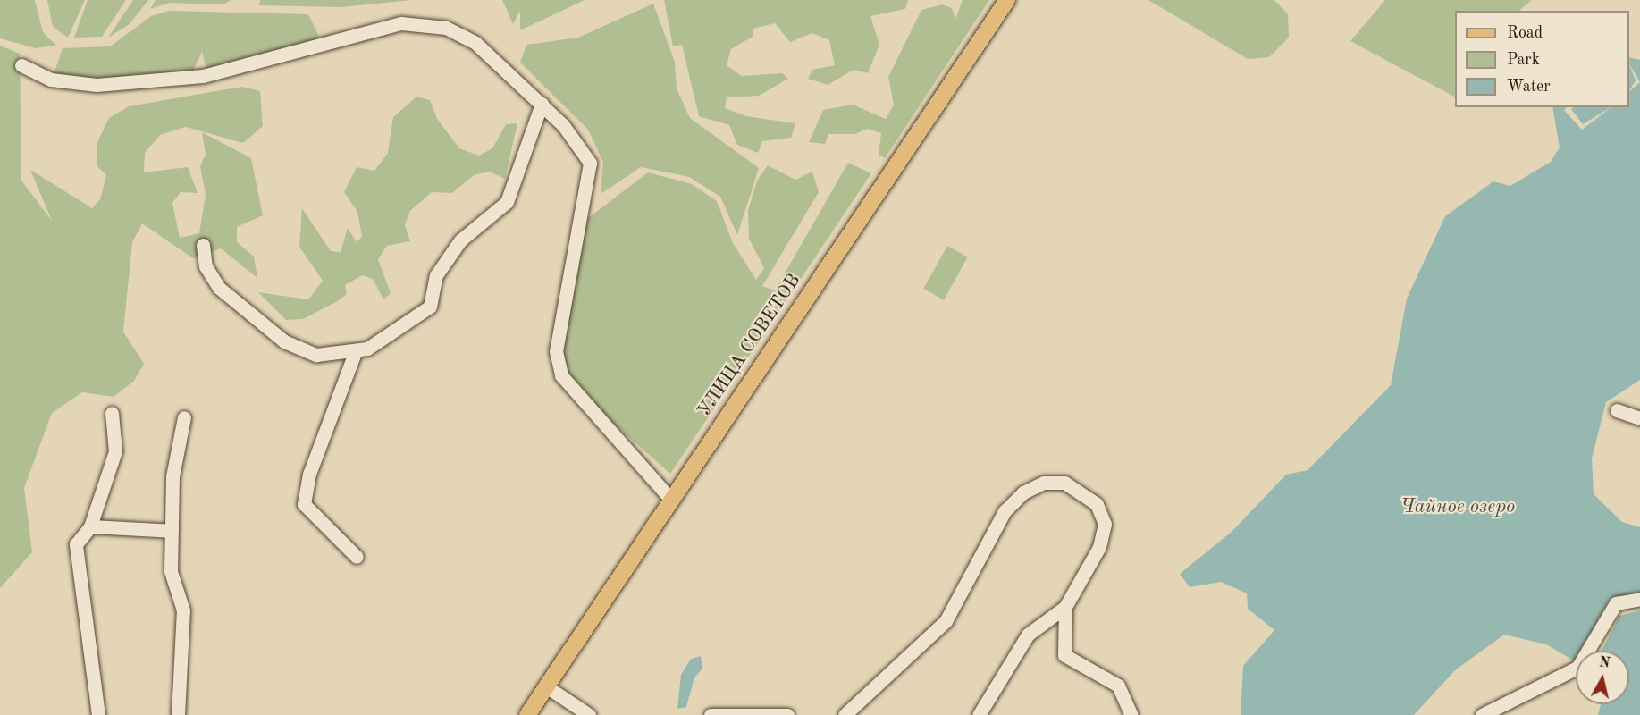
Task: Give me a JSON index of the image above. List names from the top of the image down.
{
  "streets": {
    "main road": ["УЛИЦА СОВЕТОВ"]
  },
  "water": ["Чайное озеро"],
  "legend": ["Road", "Park", "Water"],
  "north": "top"
}
